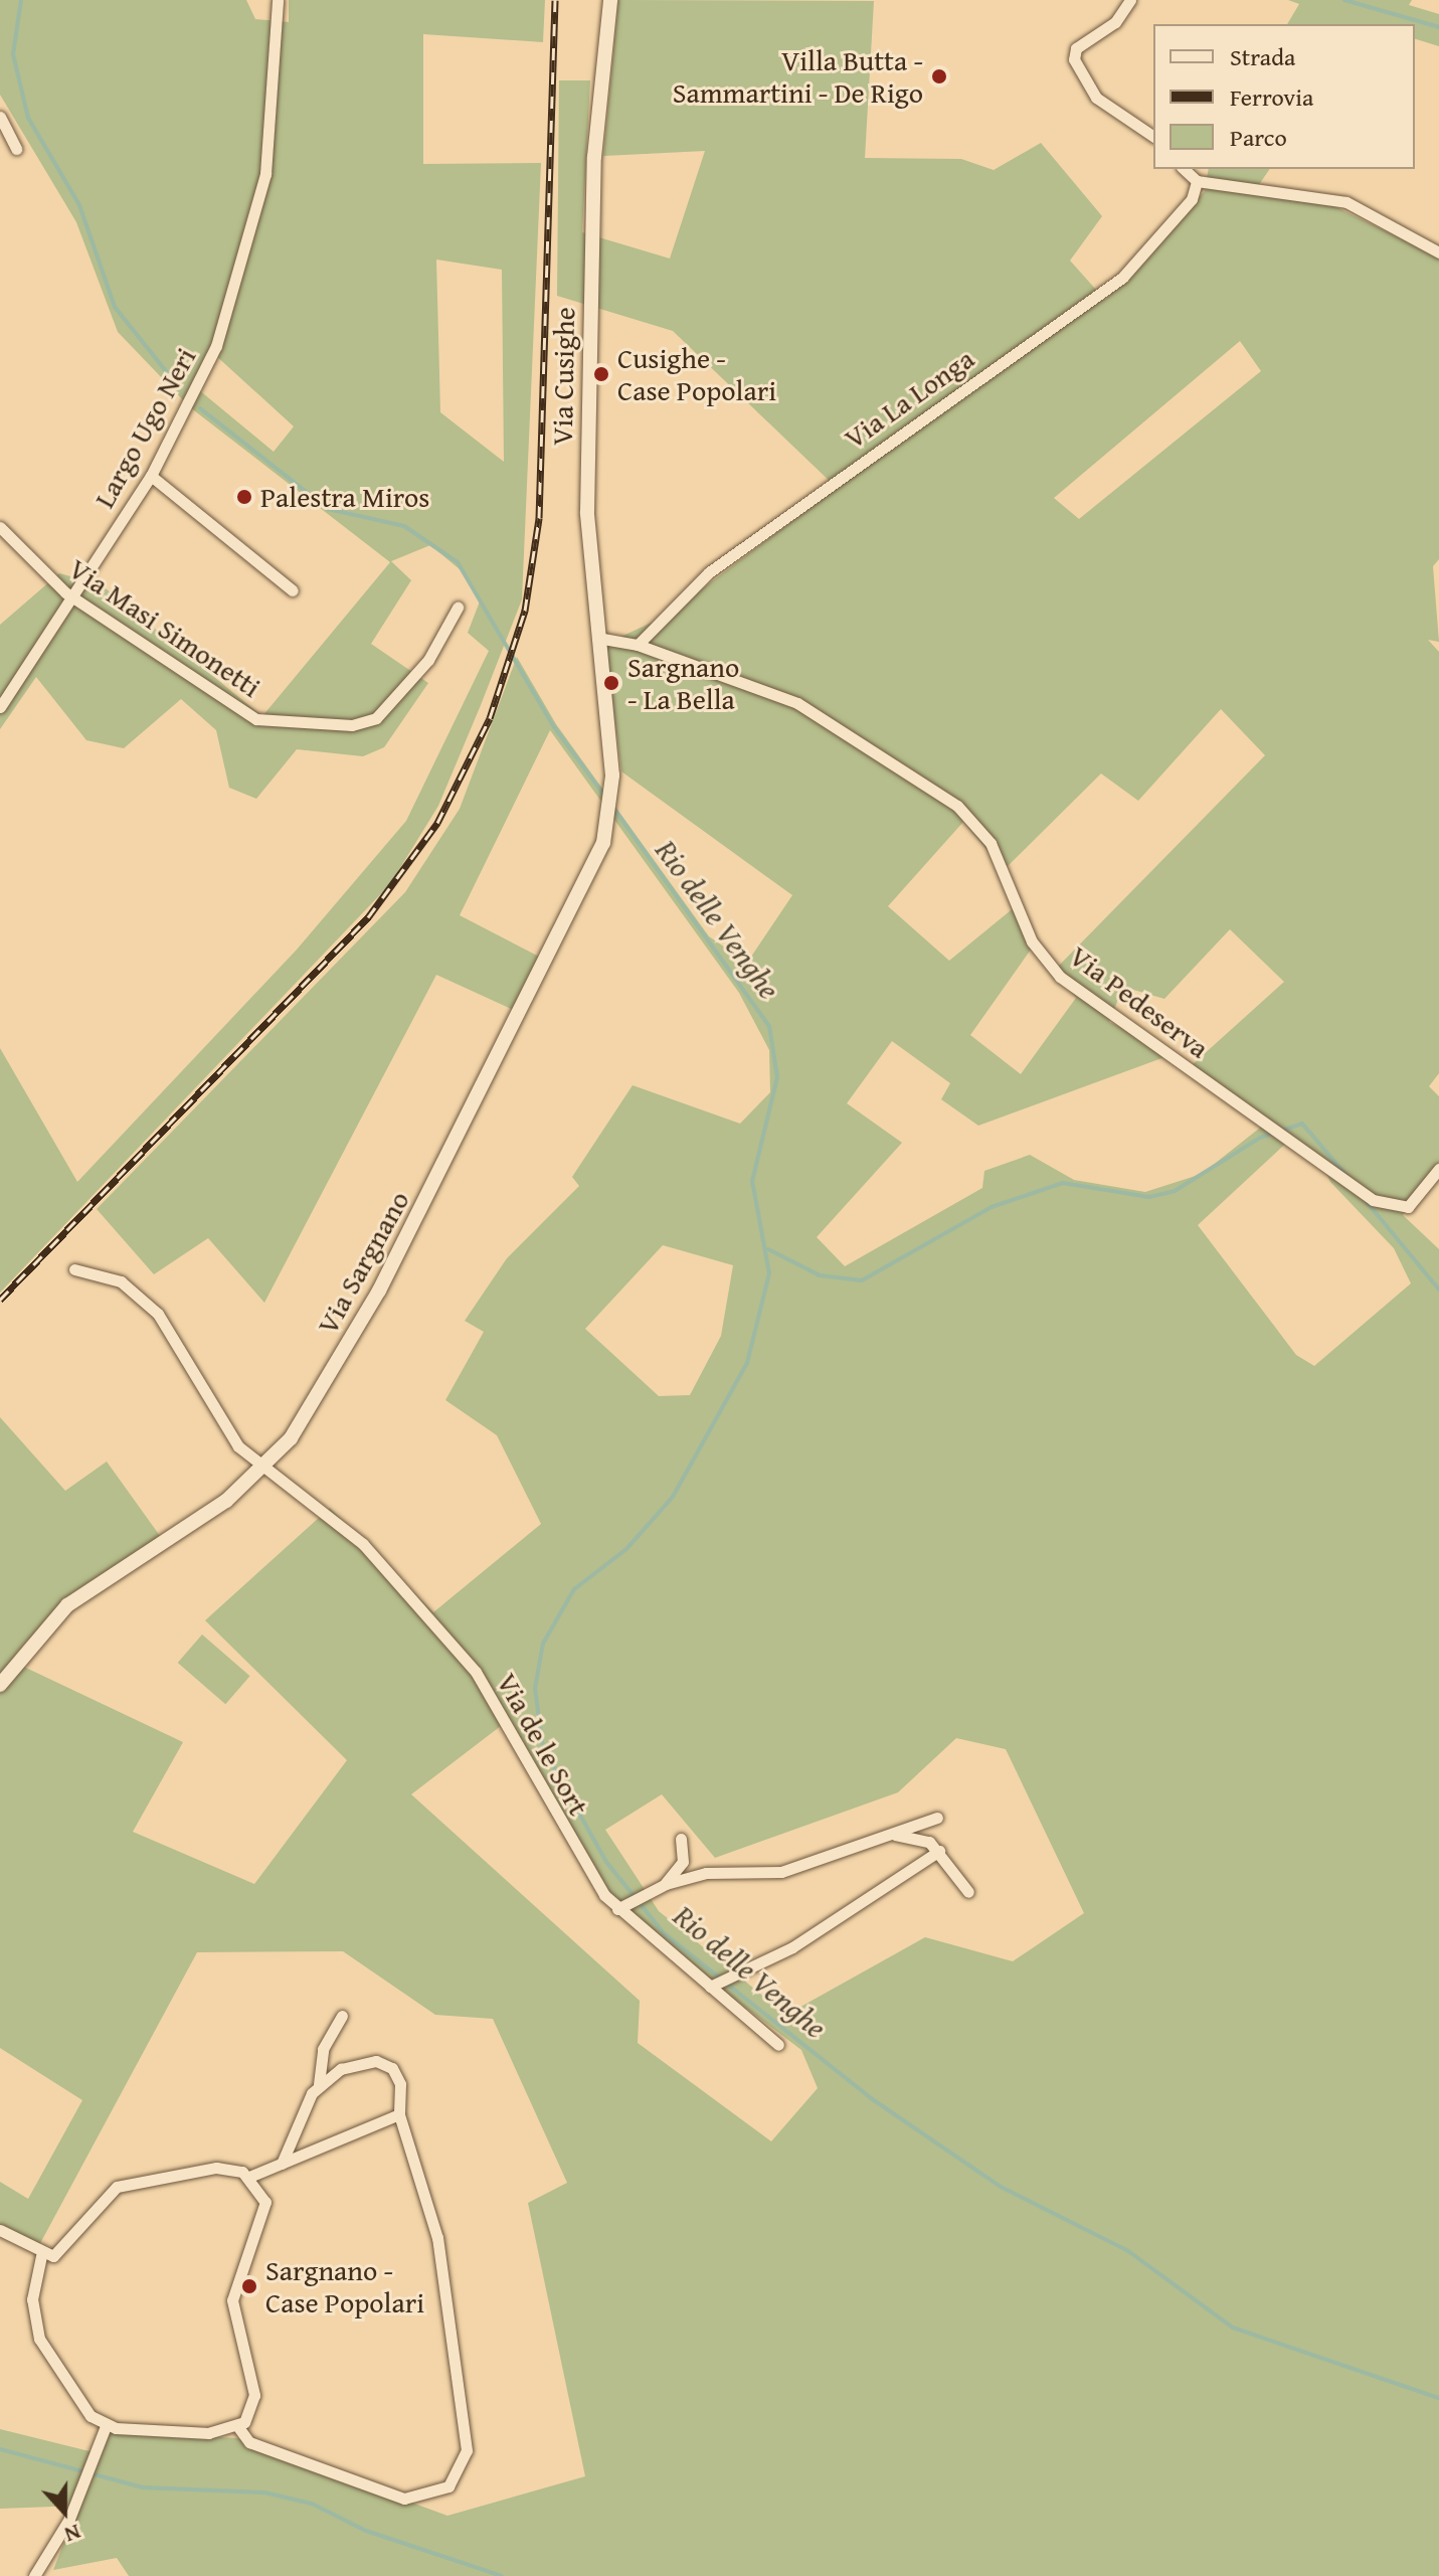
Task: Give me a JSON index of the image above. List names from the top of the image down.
{
  "streets": {
    "street": [
      "Via Cusighe",
      "Via La Longa",
      "Largo Ugo Neri",
      "Via Masi Simonetti",
      "Via Pedeserva",
      "Via Sargnano",
      "Via de le Sort"
    ]
  },
  "crossings": [
    ["Via Cusighe", "Via Pedeserva"],
    ["Via Cusighe", "Via Sargnano"],
    ["Via La Longa", "Via Pedeserva"],
    ["Largo Ugo Neri", "Via Masi Simonetti"],
    ["Via Sargnano", "Via de le Sort"]
  ],
  "water": ["Rio delle Venghe"],
  "places": [
    "Villa Butta - Sammartini - De Rigo",
    "Cusighe - Case Popolari",
    "Palestra Miros",
    "Sargnano - La Bella",
    "Sargnano - Case Popolari"
  ],
  "legend": ["Strada", "Ferrovia", "Parco"],
  "north": "bottom"
}
